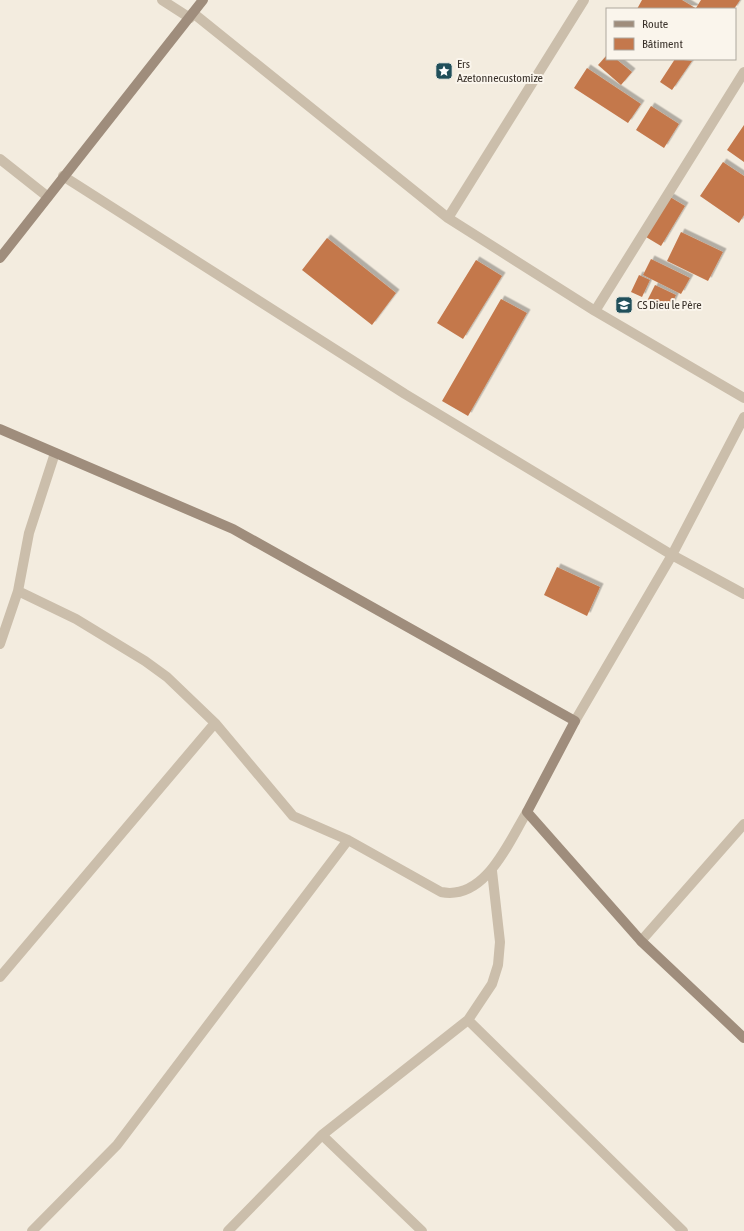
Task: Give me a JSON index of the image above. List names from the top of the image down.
{
  "places": {
    "place": ["Ers Azetonnecustomize"],
    "school or university": ["CS Dieu le Père"]
  },
  "legend": ["Route", "Bâtiment"]
}
